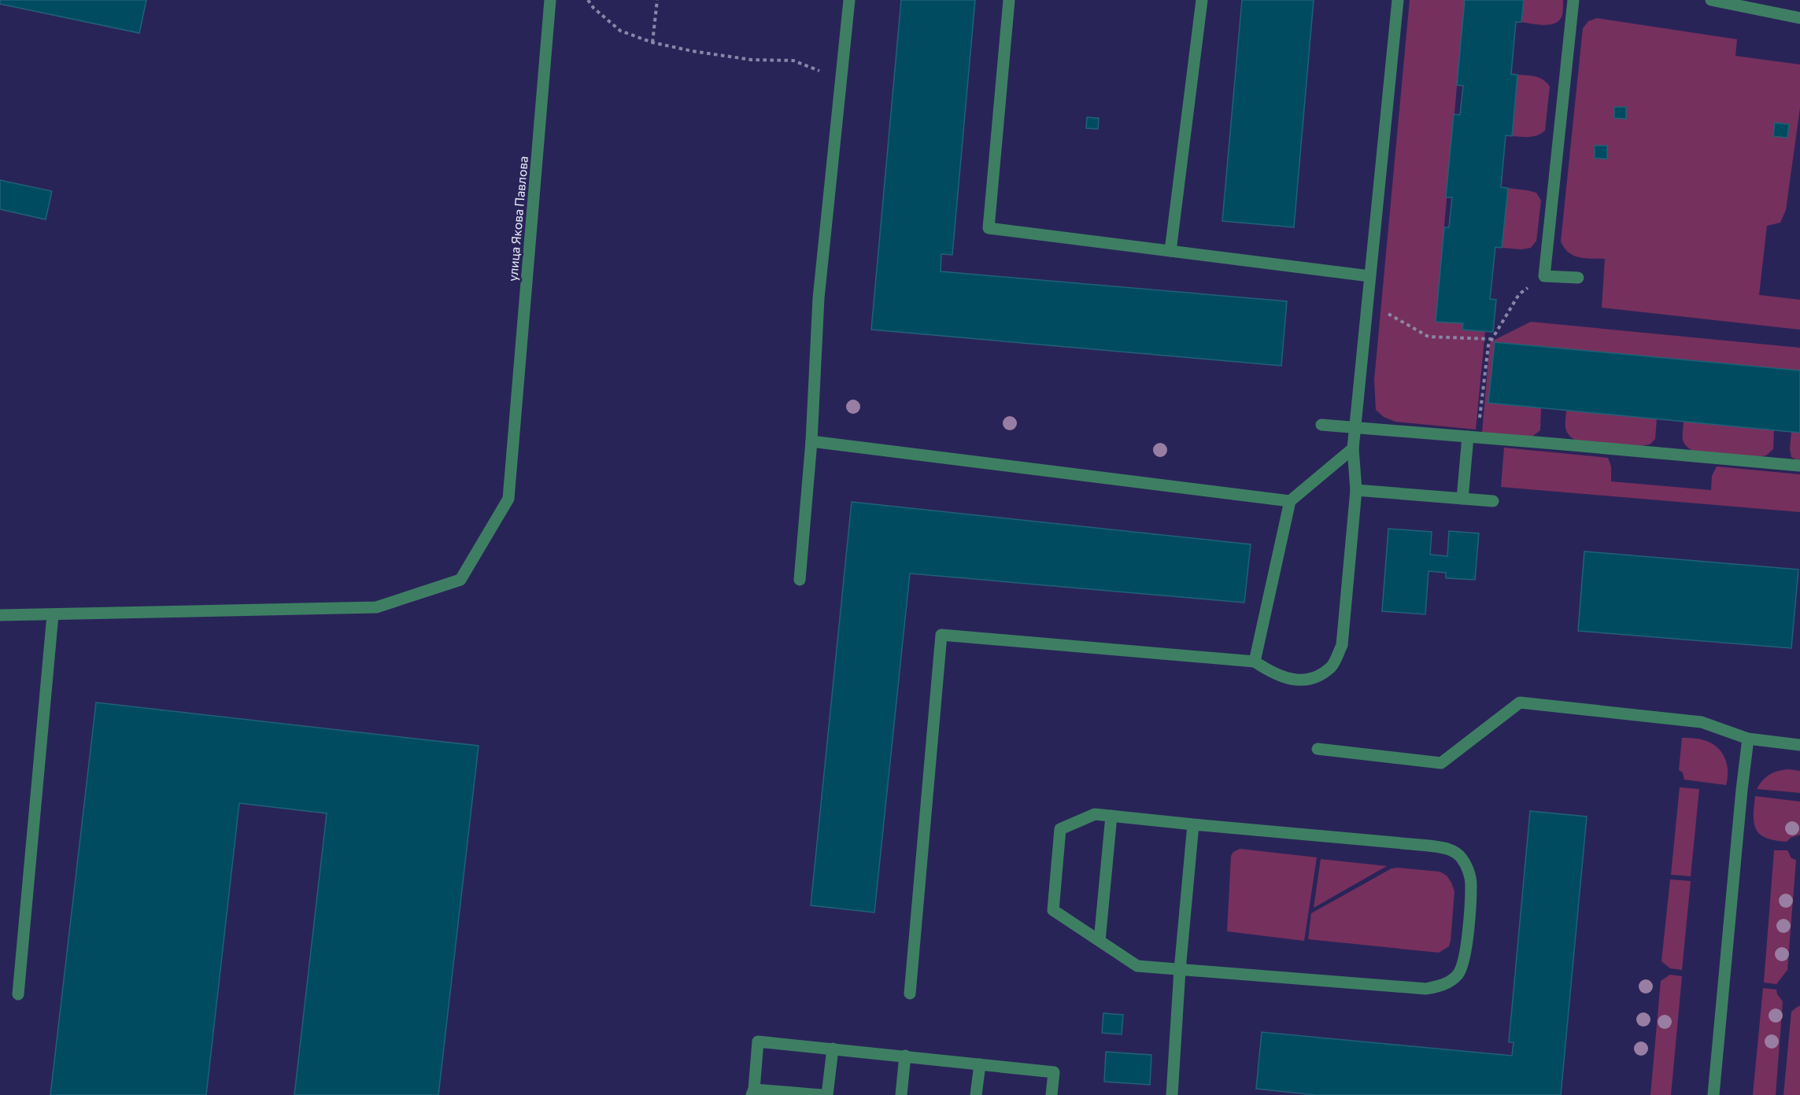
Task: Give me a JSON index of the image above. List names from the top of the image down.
{
  "streets": {
    "lane": ["улица Якова Павлова"]
  }
}
